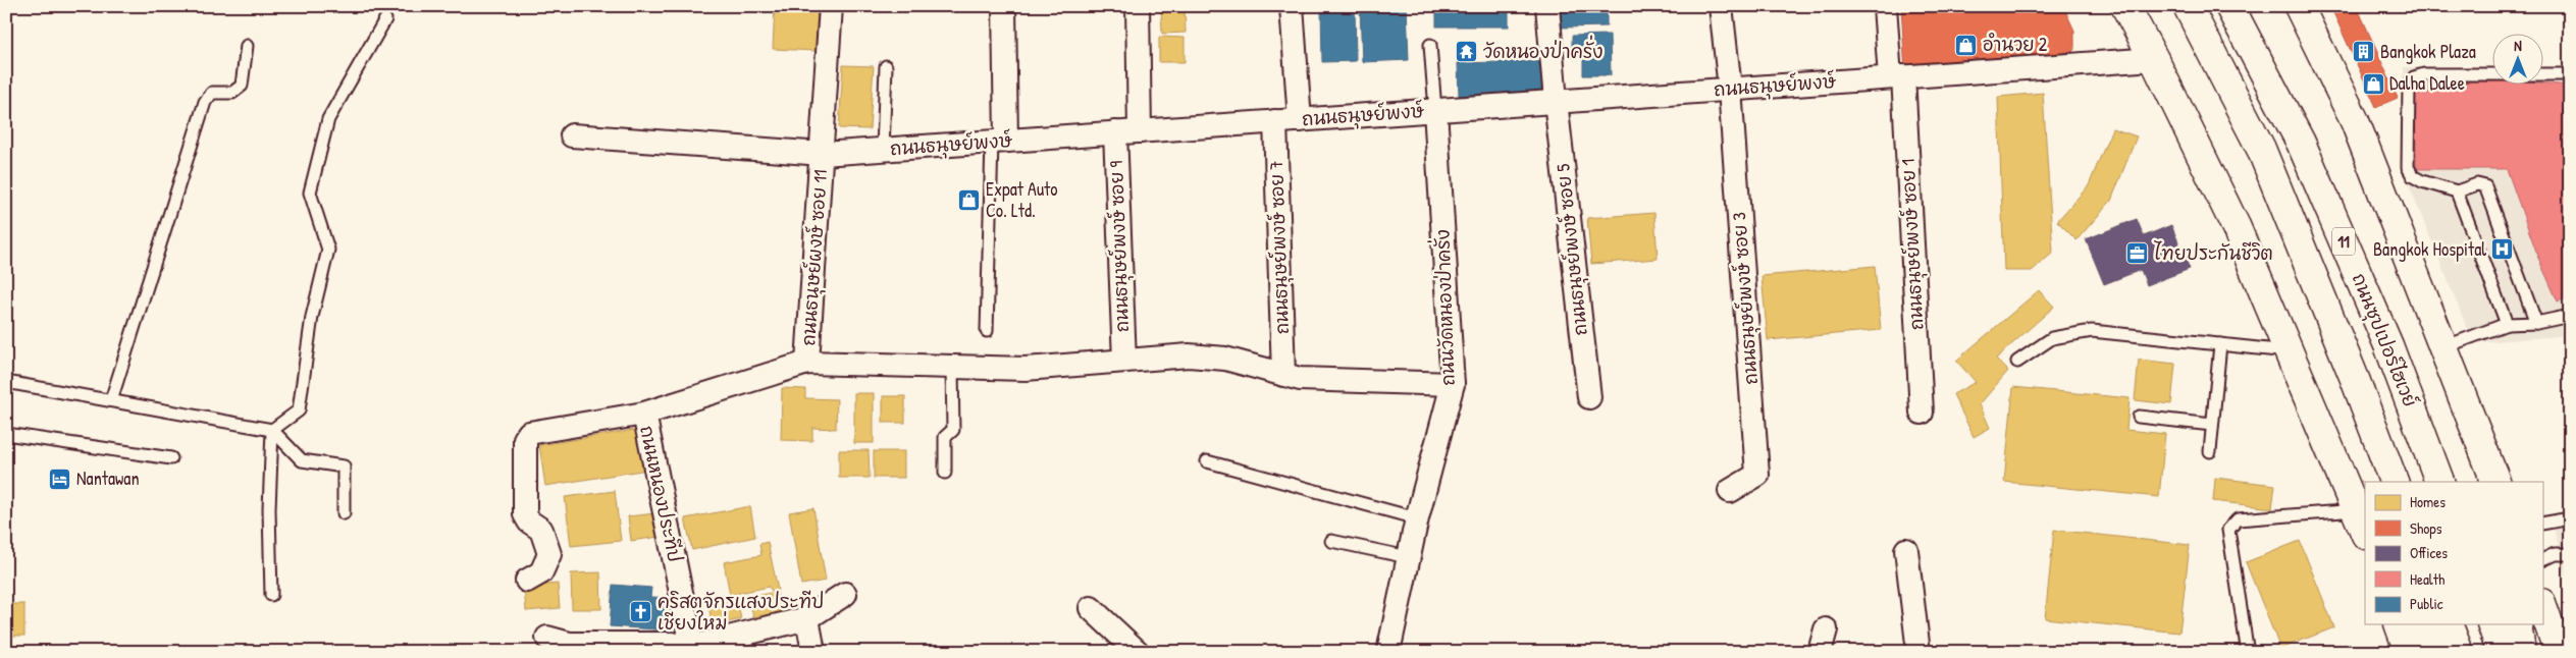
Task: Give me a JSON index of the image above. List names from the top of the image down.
{
  "streets": {
    "main road": ["11", "ถนนซุปเปอร์ไฮเวย์"],
    "street": [
      "ถนนธนุษย์พงษ์",
      "ถนนธนุษย์พงษ์ ซอย 1",
      "ถนนธนุษย์พงษ์ ซอย 9",
      "ถนนธนุษย์พงษ์ ซอย 7",
      "ถนนธนุษย์พงษ์ ซอย 5",
      "ถนนธนุษย์ผงษ์ ซอย 11",
      "ถนนธนุษย์พงษ์ ซอย 3",
      "ถนนวัดหนองป่าครั่ง",
      "ถนนหนองประทีป"
    ]
  },
  "crossings": [
    ["ถนนธนุษย์พงษ์", "ถนนธนุษย์พงษ์ ซอย 1"],
    ["ถนนธนุษย์พงษ์", "ถนนธนุษย์พงษ์ ซอย 9"],
    ["ถนนธนุษย์พงษ์", "ถนนธนุษย์พงษ์ ซอย 7"],
    ["ถนนธนุษย์พงษ์", "ถนนธนุษย์พงษ์ ซอย 5"],
    ["ถนนธนุษย์พงษ์", "ถนนธนุษย์ผงษ์ ซอย 11"],
    ["ถนนธนุษย์พงษ์", "ถนนธนุษย์พงษ์ ซอย 3"],
    ["ถนนธนุษย์พงษ์", "ถนนวัดหนองป่าครั่ง"],
    ["ถนนธนุษย์พงษ์ ซอย 9", "ถนนหนองประทีป"],
    ["ถนนธนุษย์พงษ์ ซอย 7", "ถนนหนองประทีป"],
    ["ถนนธนุษย์ผงษ์ ซอย 11", "ถนนหนองประทีป"],
    ["ถนนวัดหนองป่าครั่ง", "ถนนหนองประทีป"]
  ],
  "places": {
    "shop": ["อำนวย 2", "Dalha Dalee", "Expat Auto Co. Ltd."],
    "temple": ["วัดหนองป่าครั่ง"],
    "building": ["Bangkok Plaza"],
    "hospital": ["Bangkok Hospital"],
    "office": ["ไทยประกันชีวิต"],
    "hotel": ["Nantawan"],
    "church": ["คริสตจักรแสงประทีป เชียงใหม่"]
  },
  "legend": [
    "Homes",
    "Shops",
    "Offices",
    "Health",
    "Public"
  ],
  "north": "top"
}
